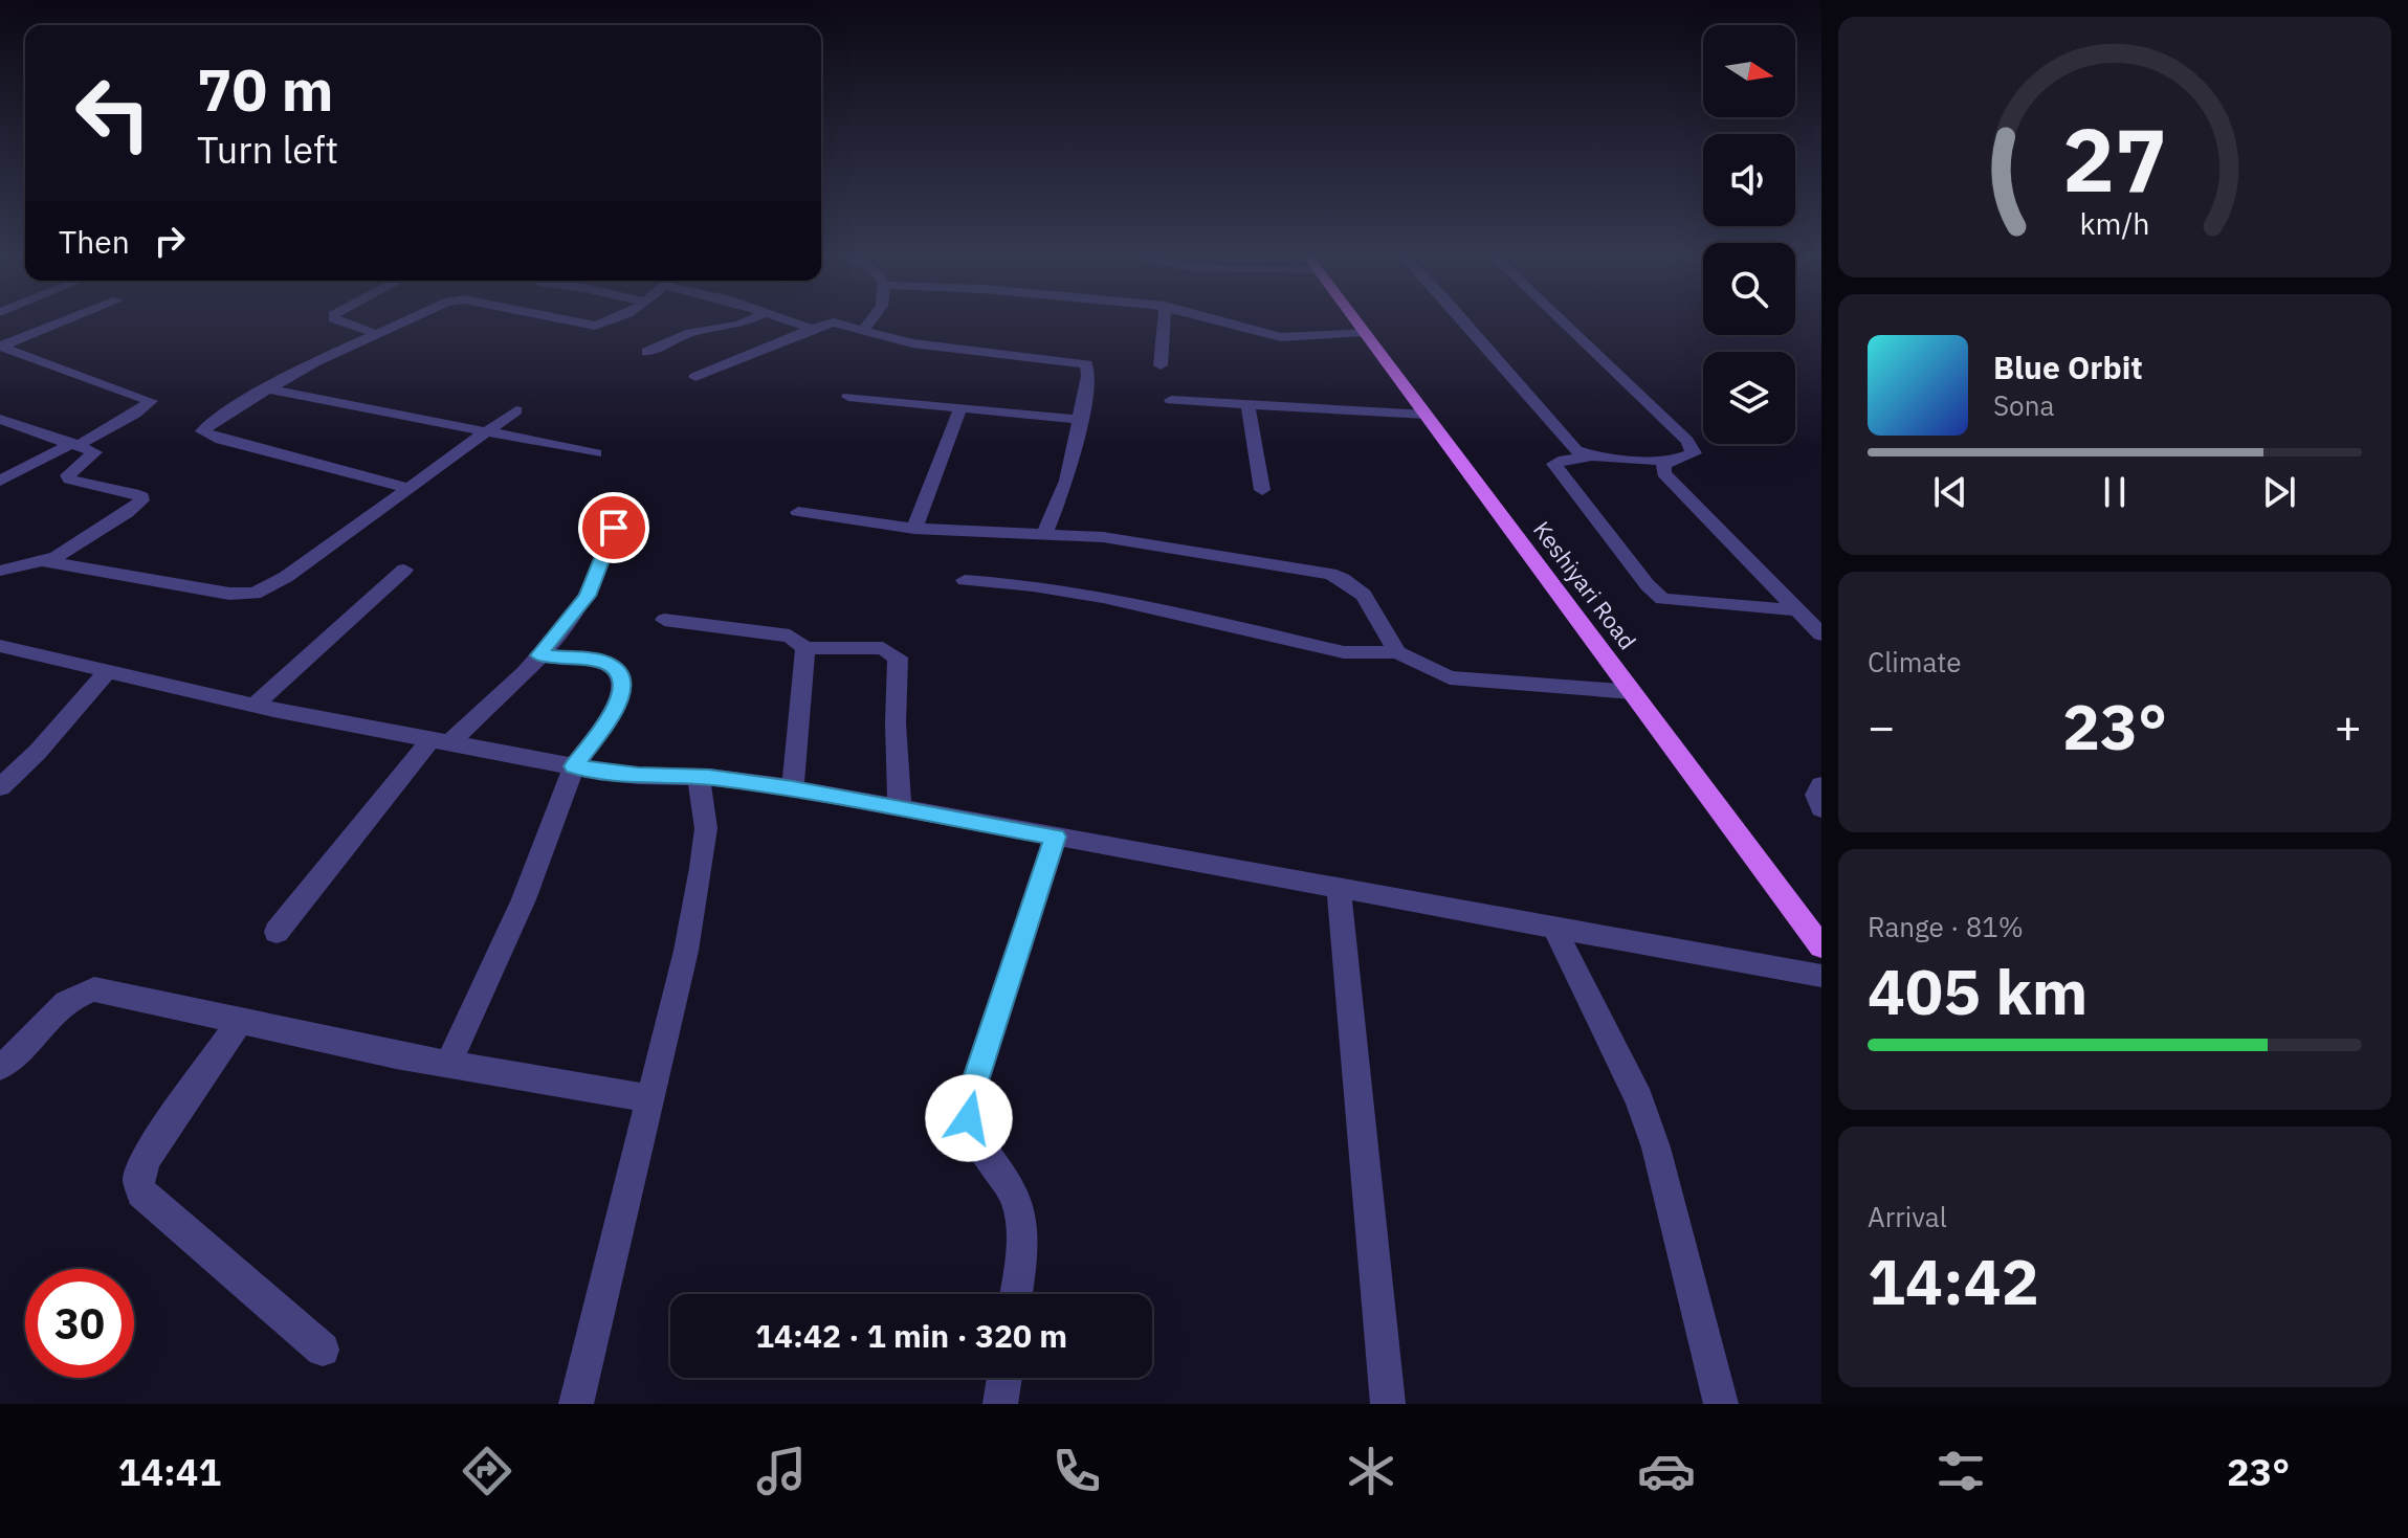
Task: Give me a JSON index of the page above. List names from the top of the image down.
{
  "streets": {
    "main road": ["Keshiyari Road"]
  },
  "north": "right",
  "page": {
    "turn": ["70 m", "Turn left"],
    "then": "Then",
    "song": ["Blue Orbit", "Sona"],
    "tile": [
      "Climate",
      ["Range · 81%", "405 km"],
      ["Arrival", "14:42"]
    ],
    "heat": ["−", "23°", "+"],
    "limit": "30",
    "trip": "14:42 · 1 min · 320 m",
    "tabs": ["14:41", "23°"],
    "gauge": ["27", "km/h"]
  }
}
